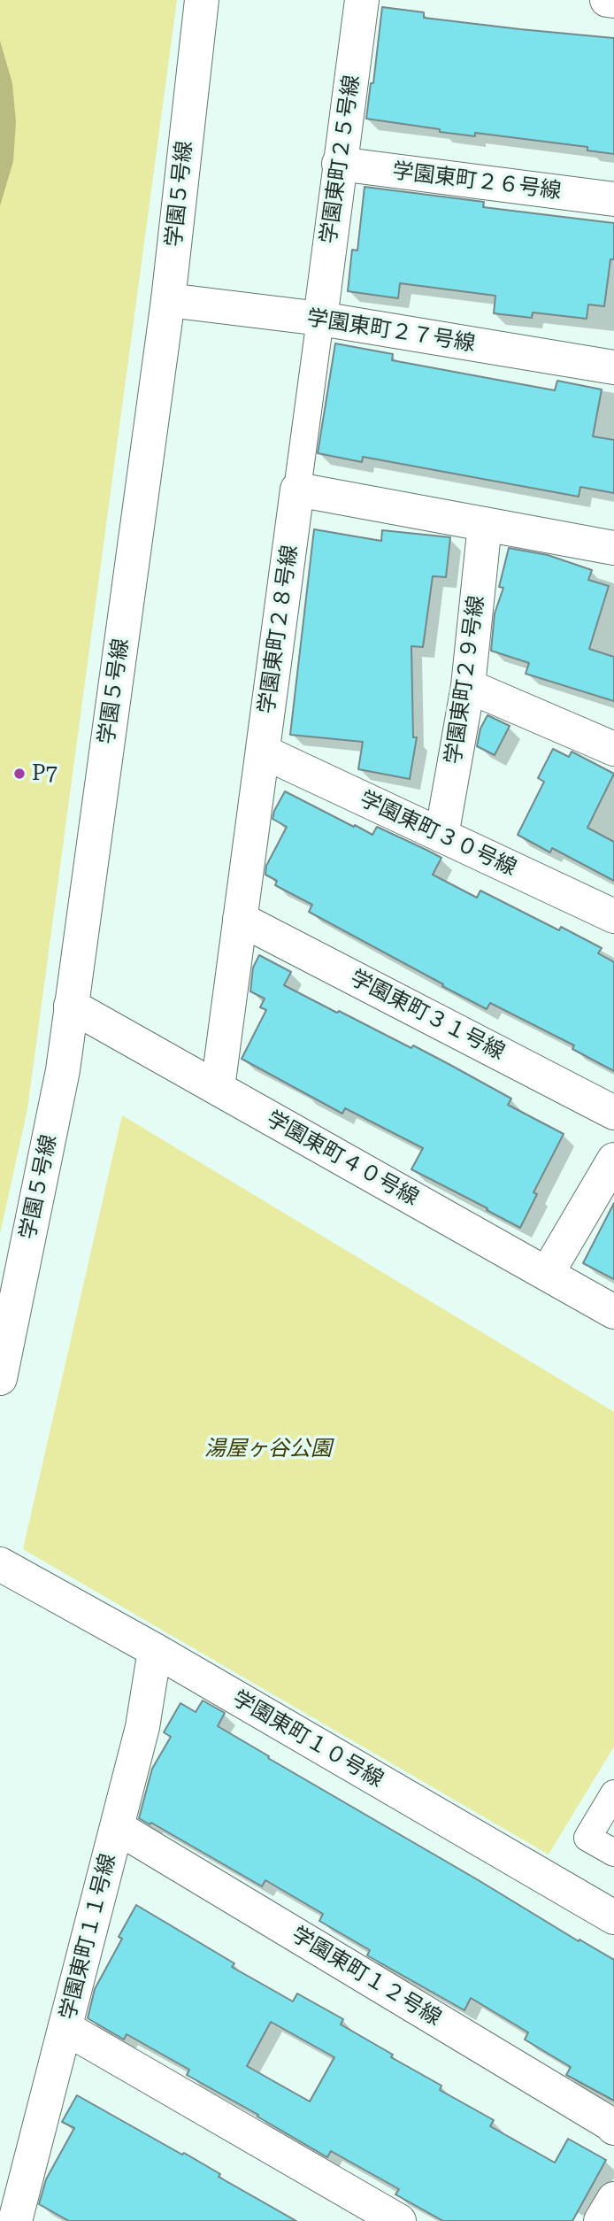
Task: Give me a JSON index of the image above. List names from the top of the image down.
{
  "streets": {
    "street": [
      "学園東町２５号線",
      "学園東町２６号線",
      "学園５号線",
      "学園東町２７号線",
      "学園東町２８号線",
      "学園東町２９号線",
      "学園東町３０号線",
      "学園東町３１号線",
      "学園東町４０号線",
      "学園東町１０号線",
      "学園東町１１号線",
      "学園東町１２号線"
    ]
  },
  "crossings": [
    ["学園東町２５号線", "学園東町２６号線"],
    ["学園東町２５号線", "学園東町２７号線"],
    ["学園５号線", "学園東町２７号線"],
    ["学園５号線", "学園東町４０号線"],
    ["学園東町２８号線", "学園東町３０号線"],
    ["学園東町２８号線", "学園東町３１号線"],
    ["学園東町２８号線", "学園東町４０号線"],
    ["学園東町２９号線", "学園東町３０号線"],
    ["学園東町１０号線", "学園東町１１号線"],
    ["学園東町１１号線", "学園東町１２号線"]
  ],
  "parks": ["湯屋ヶ谷公園"],
  "places": ["P7"]
}
